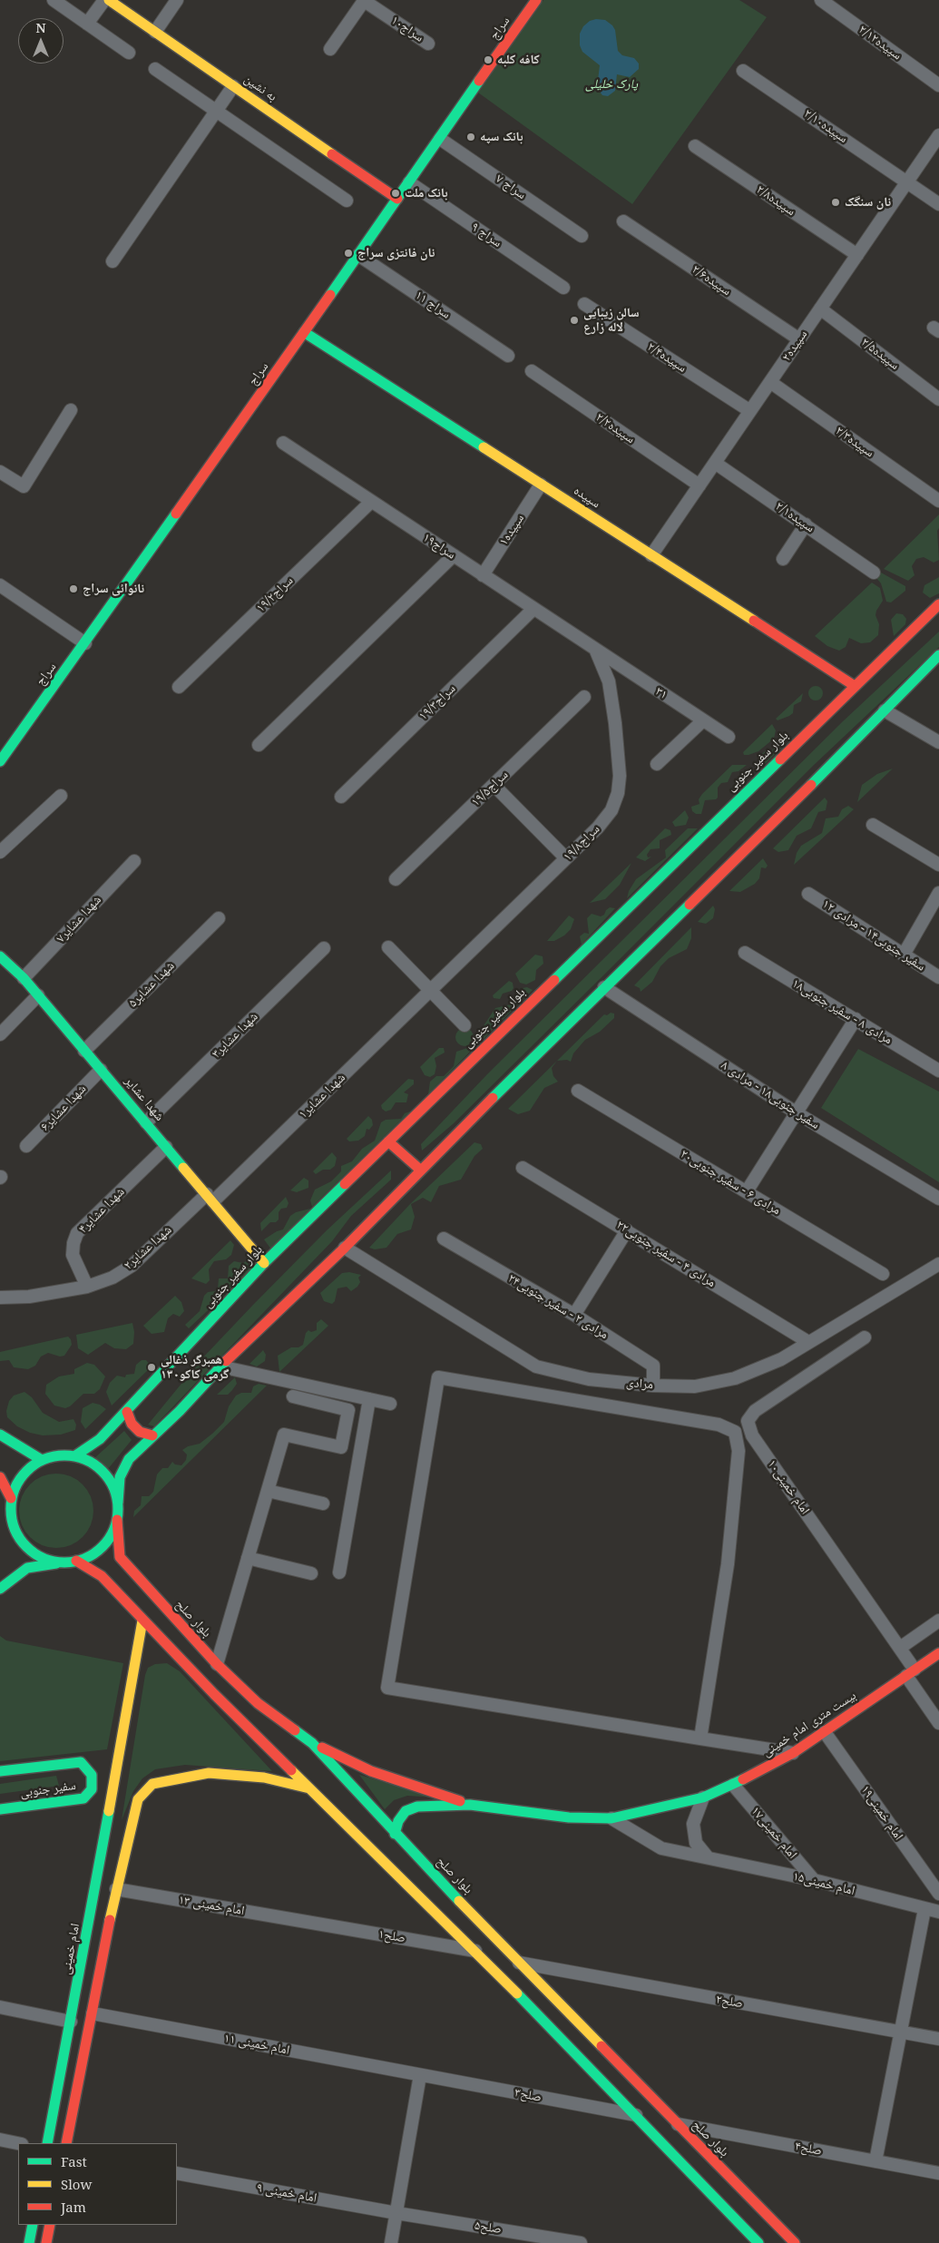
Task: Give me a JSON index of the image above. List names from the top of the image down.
{
  "streets": {
    "main road": [
      "سراج",
      "به نشین",
      "سپیده",
      "بلوار سفیر جنوبی",
      "شهدا عشایر",
      "بلوار صلح",
      "بیست متری امام خمینی",
      "سفیر جنوبی",
      "امام خمینی"
    ],
    "street": [
      "سراج۱۰",
      "سپیده۲/۱۲",
      "سپیده۲/۱۰",
      "سراج ۷",
      "سپیده۲/۸",
      "سراج ۹",
      "سپیده۲/۶",
      "سراج ۱۱",
      "سپیده۲",
      "سپیده۲/۵",
      "سپیده۲/۴",
      "سپیده۲/۲",
      "سپیده۲/۳",
      "سپیده۲/۱",
      "سپیده۱",
      "سراج۱۹",
      "سراج۱۹/۲",
      "۳۱",
      "سراج۱۹/۳",
      "سراج۱۹/۵",
      "سراج۱۹/۸",
      "شهدا عشایر۷",
      "سفیر جنوبی۱۴ - مرادی ۱۲",
      "شهدا عشایر۵",
      "مرادی ۸ - سفیر جنوبی۱۸",
      "شهدا عشایر۳",
      "سفیر جنوبی۱۸ - مرادی ۸",
      "شهدا عشایر۱",
      "شهدا عشایر۶",
      "مرادی ۶ - سفیر جنوبی۲۰",
      "شهدا عشایر۴",
      "شهدا عشایر۲",
      "مرادی ۴ - سفیر جنوبی۲۲",
      "مرادی ۲ - سفیر جنوبی۲۴",
      "مرادی",
      "امام خمینی۱۰",
      "امام خمینی۱۹",
      "امام خمینی۱۷",
      "۱۵امام خمینی",
      "امام خمینی ۱۳",
      "۱صلح",
      "صلح۲",
      "امام خمینی ۱۱",
      "صلح۳",
      "صلح۴",
      "امام خمینی ۹",
      "صلح۵"
    ]
  },
  "crossings": [
    ["سراج", "به نشین"],
    ["سراج", "سراج ۷"],
    ["سراج", "سراج ۹"],
    ["سراج", "سراج ۱۱"],
    ["سراج", "سپیده"],
    ["سپیده۲/۱۰", "سپیده۲"],
    ["سپیده۲/۸", "سپیده۲"],
    ["سپیده۲/۶", "سپیده۲"],
    ["سپیده۲", "سپیده۲/۵"],
    ["سپیده۲", "سپیده۲/۴"],
    ["سپیده۲", "سپیده۲/۲"],
    ["سپیده۲", "سپیده۲/۳"],
    ["سپیده۲", "سپیده"],
    ["سپیده۲", "سپیده۲/۱"],
    ["سپیده", "سپیده۱"],
    ["سپیده", "بلوار سفیر جنوبی"],
    ["سپیده۱", "سراج۱۹"],
    ["سراج۱۹", "سراج۱۹/۲"],
    ["سراج۱۹", "۳۱"],
    ["سراج۱۹", "سراج۱۹/۳"],
    ["سراج۱۹", "سراج۱۹/۸"],
    ["۳۱", "سراج۱۹/۸"],
    ["بلوار سفیر جنوبی", "شهدا عشایر"],
    ["بلوار سفیر جنوبی", "بلوار صلح"],
    ["سراج۱۹/۸", "شهدا عشایر۱"],
    ["شهدا عشایر۷", "شهدا عشایر"],
    ["شهدا عشایر۵", "شهدا عشایر"],
    ["شهدا عشایر۳", "شهدا عشایر"],
    ["شهدا عشایر۱", "شهدا عشایر"],
    ["شهدا عشایر۱", "شهدا عشایر۲"],
    ["شهدا عشایر", "شهدا عشایر۶"],
    ["شهدا عشایر", "شهدا عشایر۴"],
    ["شهدا عشایر", "شهدا عشایر۲"],
    ["شهدا عشایر۴", "شهدا عشایر۲"],
    ["مرادی ۴ - سفیر جنوبی۲۲", "مرادی"],
    ["مرادی ۲ - سفیر جنوبی۲۴", "مرادی"],
    ["امام خمینی۱۰", "بیست متری امام خمینی"],
    ["بلوار صلح", "۱صلح"],
    ["بلوار صلح", "امام خمینی"],
    ["بلوار صلح", "صلح۲"],
    ["بلوار صلح", "صلح۳"],
    ["بلوار صلح", "صلح۴"],
    ["بیست متری امام خمینی", "امام خمینی۱۹"],
    ["بیست متری امام خمینی", "امام خمینی۱۷"],
    ["بیست متری امام خمینی", "۱۵امام خمینی"],
    ["امام خمینی۱۷", "۱۵امام خمینی"],
    ["امام خمینی ۱۳", "۱صلح"],
    ["امام خمینی ۱۱", "صلح۳"],
    ["امام خمینی ۹", "صلح۵"]
  ],
  "parks": ["پارک خلیلی"],
  "places": [
    "کافه کلبه",
    "بانک سپه",
    "بانک ملت",
    "نان سنگک",
    "نان فانتزی سراج",
    "سالن زیبایی لاله زارع",
    "نانوائی سراج",
    "همبرگر ذغالی ۱۳۰گرمی کاکو"
  ],
  "legend": ["Fast", "Slow", "Jam"],
  "north": "top"
}
